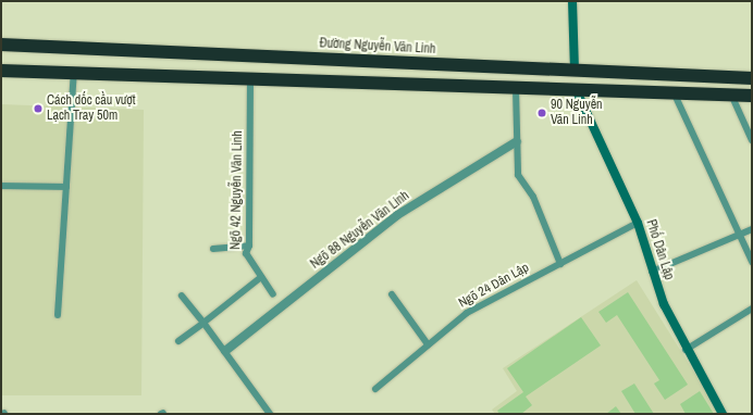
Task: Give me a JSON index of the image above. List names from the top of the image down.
{
  "streets": {
    "highway": ["Đường Nguyễn Văn Linh"],
    "street": ["Ngõ 88 Nguyễn Văn Linh", "Phố Dân Lập"],
    "lane": ["Ngõ 42 Nguyễn Văn Linh", "Ngõ 24 Dân Lập"]
  },
  "crossings": [
    ["Phố Dân Lập", "Ngõ 24 Dân Lập"]
  ],
  "places": ["Cách dốc cầu vượt Lạch Tray 50m", "90 Nguyễn Văn Linh"]
}
